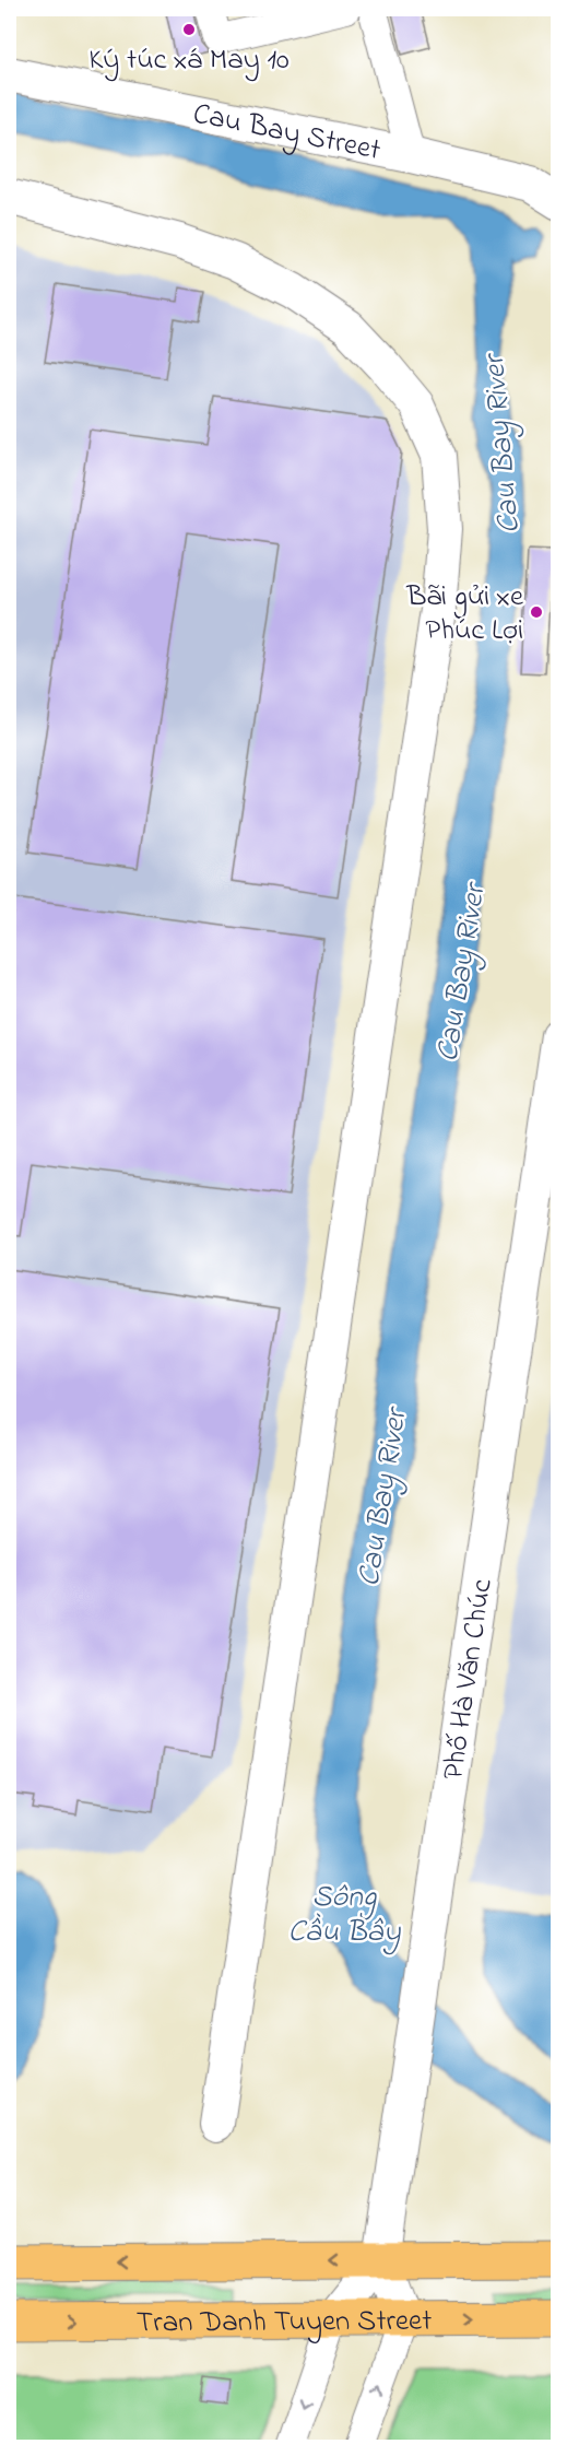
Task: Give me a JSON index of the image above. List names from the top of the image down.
{
  "streets": {
    "main road": ["Tran Danh Tuyen Street"],
    "street": ["Cau Bay Street", "Phố Hà Văn Chúc"]
  },
  "crossings": [
    ["Phố Hà Văn Chúc", "Tran Danh Tuyen Street"]
  ],
  "water": ["Cau Bay River", "Sông Cầu Bây"],
  "places": ["Ký túc xá May 10", "Bãi gửi xe Phúc Lợi"]
}
